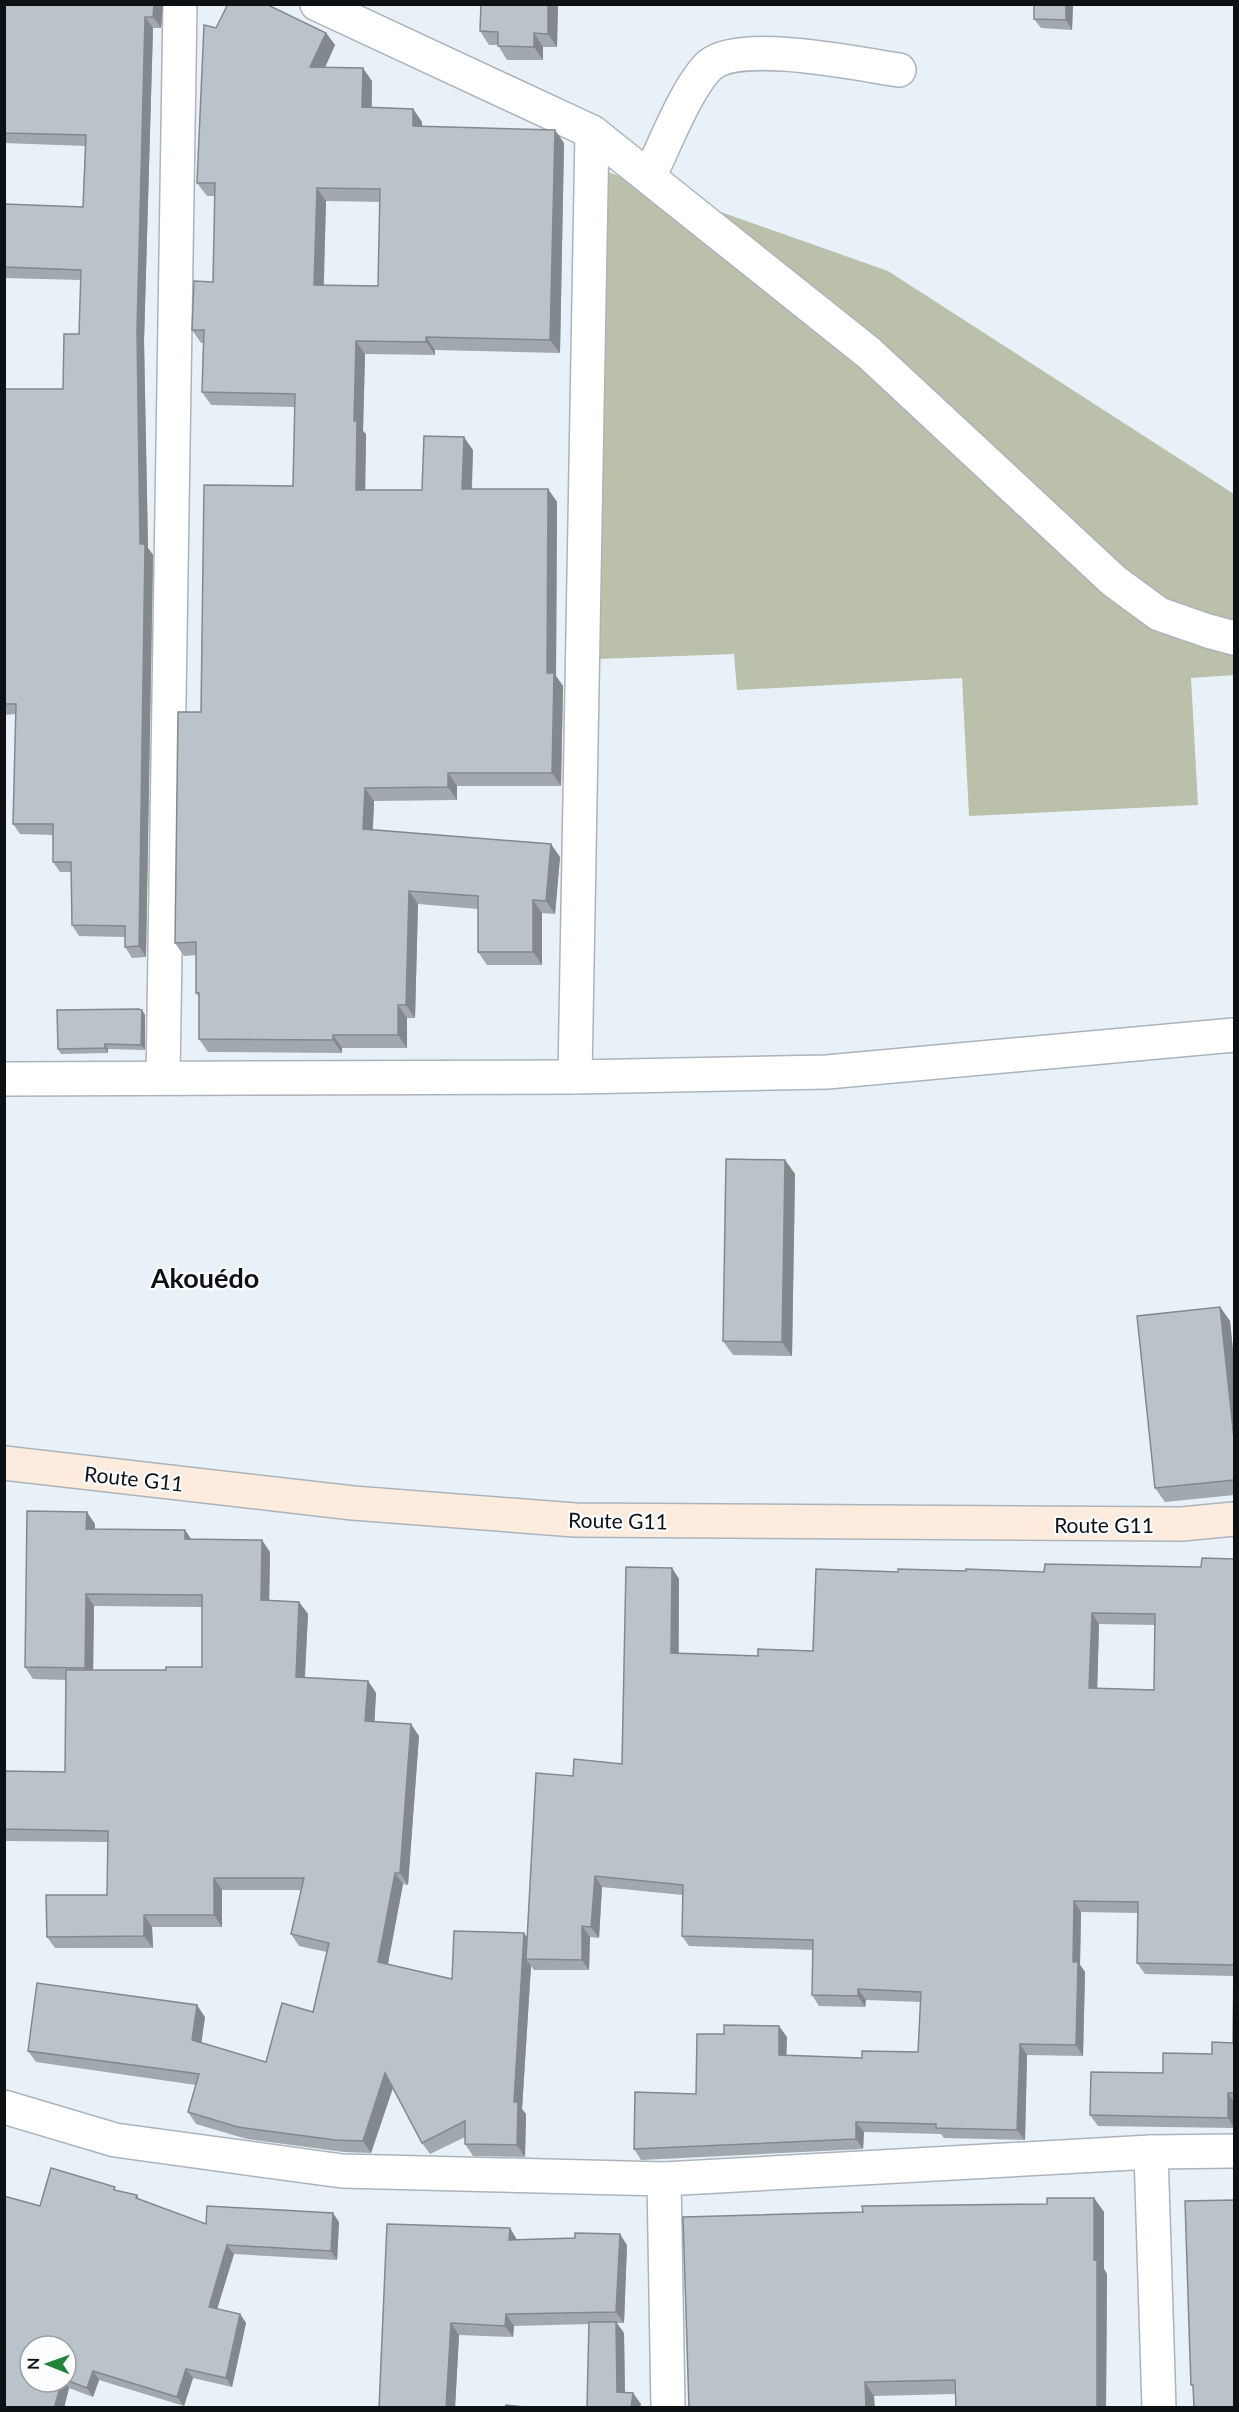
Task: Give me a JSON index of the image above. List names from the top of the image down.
{
  "streets": {
    "street": ["Route G11"]
  },
  "districts": ["Akouédo"],
  "north": "left"
}
